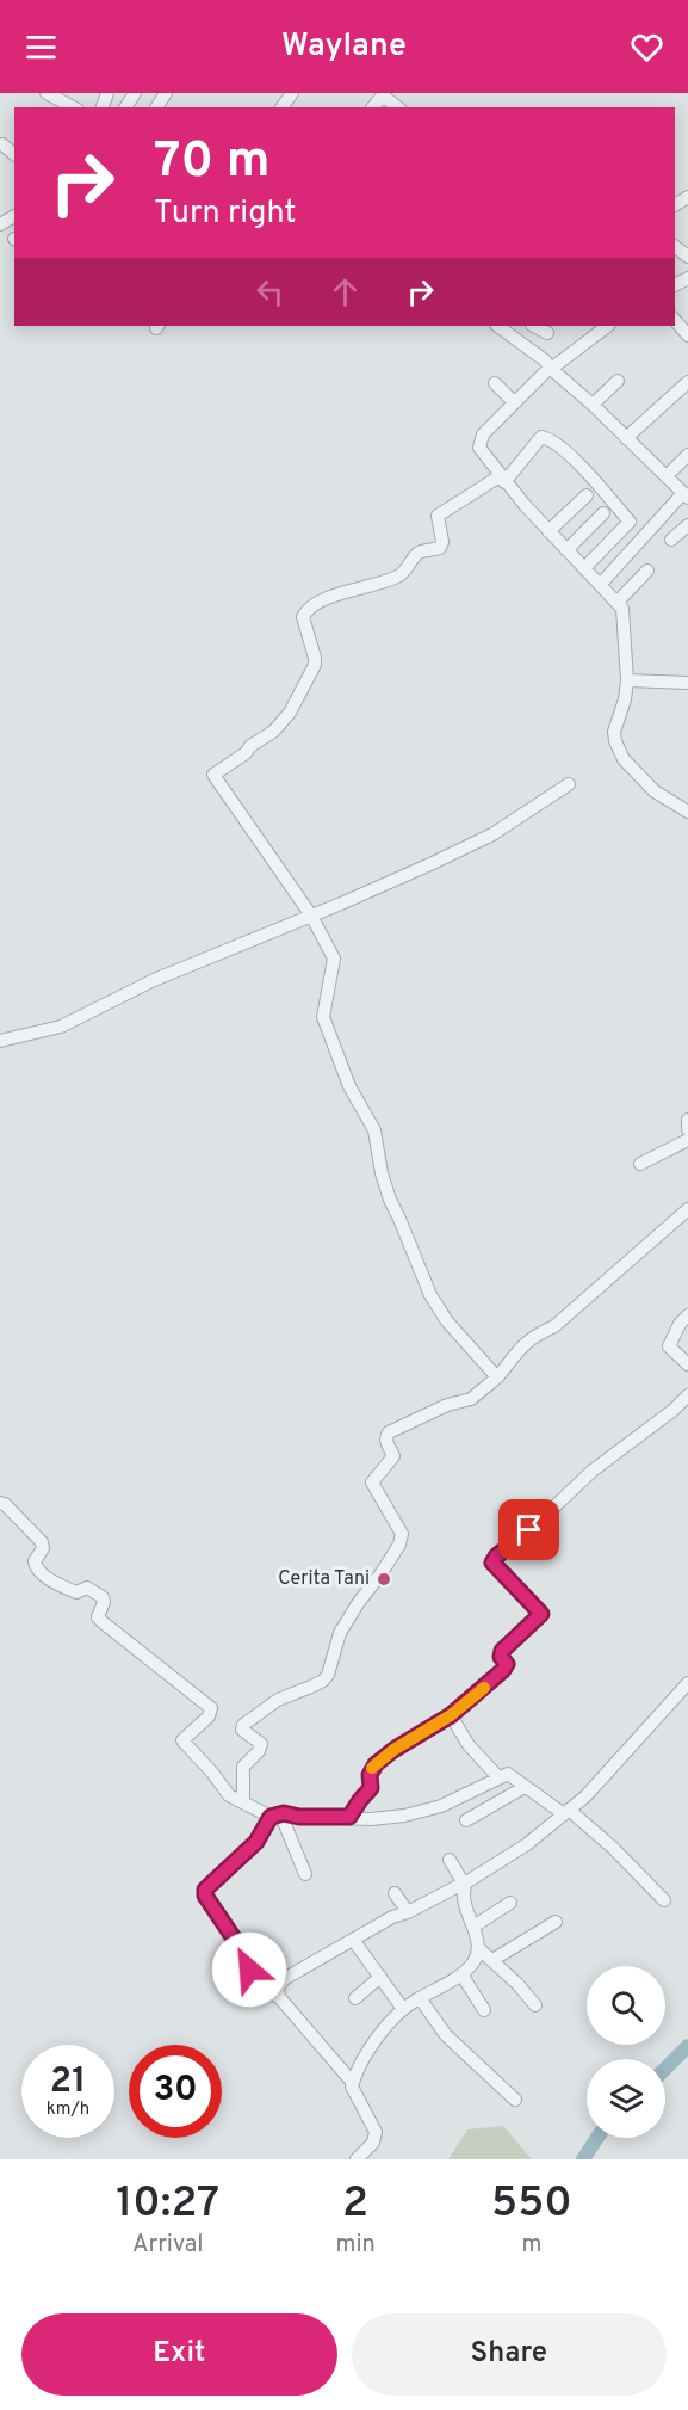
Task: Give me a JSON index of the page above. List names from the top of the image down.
{
  "places": ["Cerita Tani"],
  "page": {
    "header": "Waylane",
    "turn": ["70 m", "Turn right"],
    "speed": "21 km/h",
    "limit": "30",
    "eta": [
      "10:27",
      "Arrival",
      "2",
      "min",
      "550",
      "m"
    ],
    "buttons": ["Exit", "Share"]
  }
}
